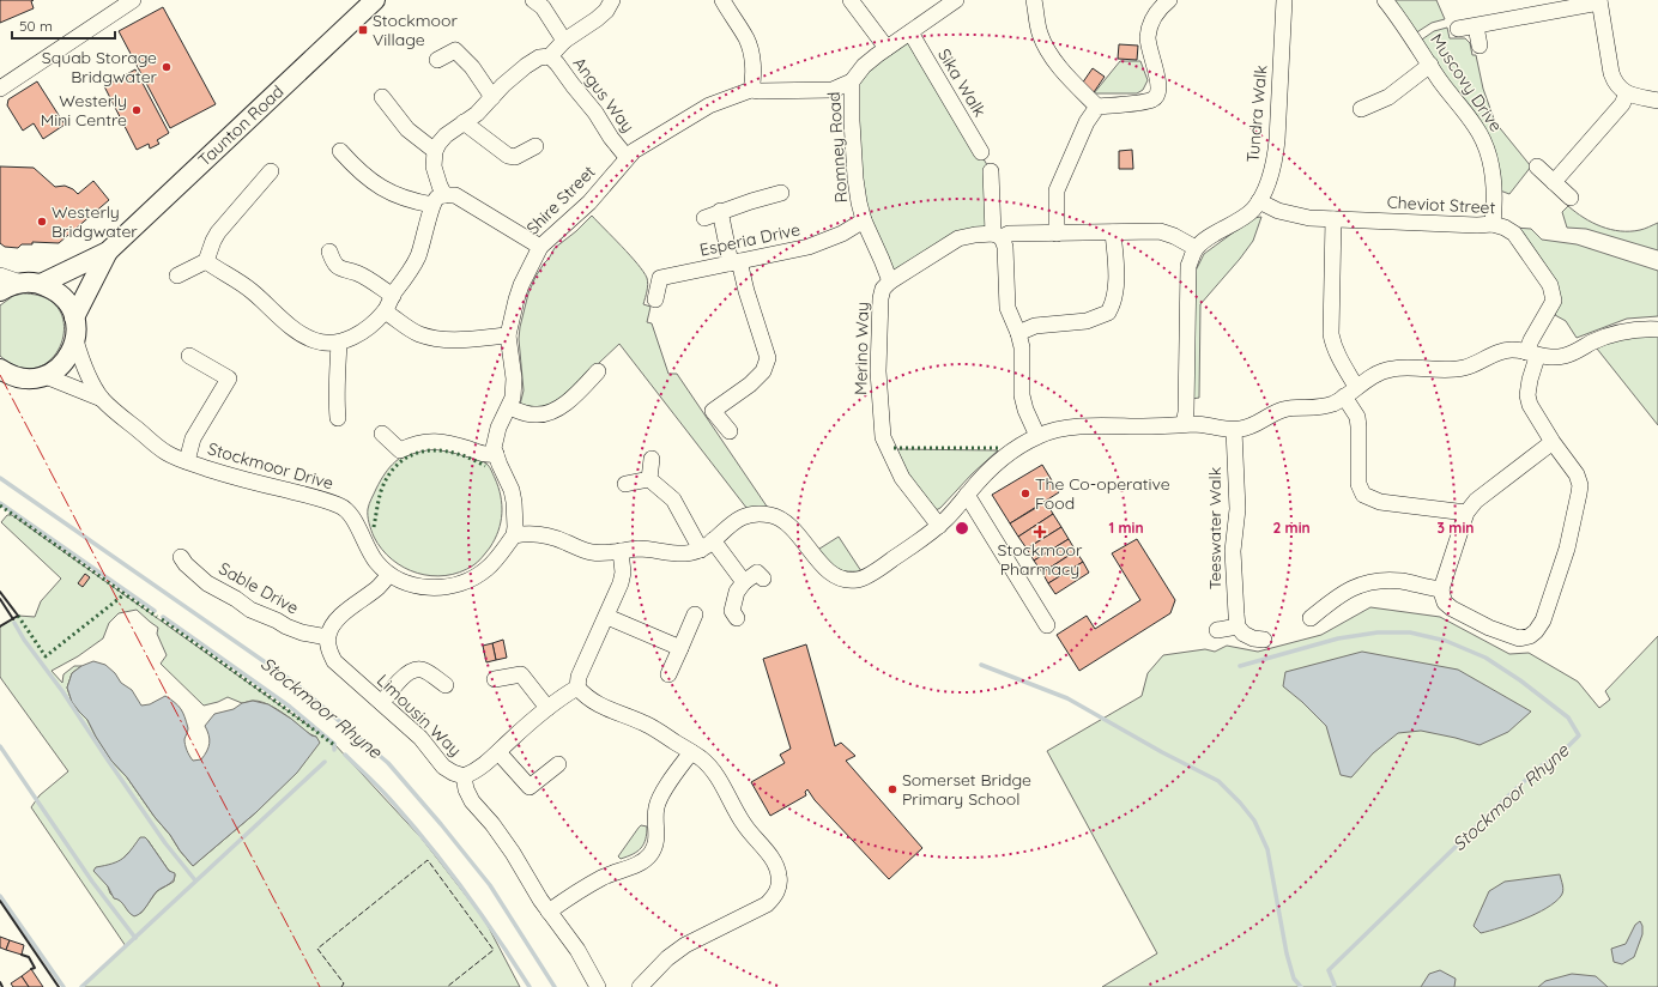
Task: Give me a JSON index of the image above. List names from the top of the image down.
{
  "streets": {
    "main road": ["Taunton Road"],
    "street": [
      "Sika Walk",
      "Muscovy Drive",
      "Angus Way",
      "Tundra Walk",
      "Romney Road",
      "Shire Street",
      "Cheviot Street",
      "Esperia Drive",
      "Merino Way",
      "Stockmoor Drive",
      "Teeswater Walk",
      "Sable Drive",
      "Limousin Way"
    ]
  },
  "crossings": [
    ["Sika Walk", "Romney Road"],
    ["Muscovy Drive", "Cheviot Street"],
    ["Angus Way", "Shire Street"],
    ["Tundra Walk", "Cheviot Street"],
    ["Romney Road", "Shire Street"],
    ["Romney Road", "Esperia Drive"],
    ["Romney Road", "Merino Way"],
    ["Shire Street", "Stockmoor Drive"],
    ["Sable Drive", "Limousin Way"]
  ],
  "water": ["Stockmoor Rhyne"],
  "places": {
    "transit": ["Stockmoor Village"],
    "other": [
      "Squab Storage Bridgwater",
      "Westerly Mini Centre",
      "Westerly Bridgwater",
      "The Co-operative Food",
      "Somerset Bridge Primary School"
    ],
    "health": ["Stockmoor Pharmacy"]
  },
  "scale_bar": "50 m",
  "rings": ["1 min", "2 min", "3 min"]
}
